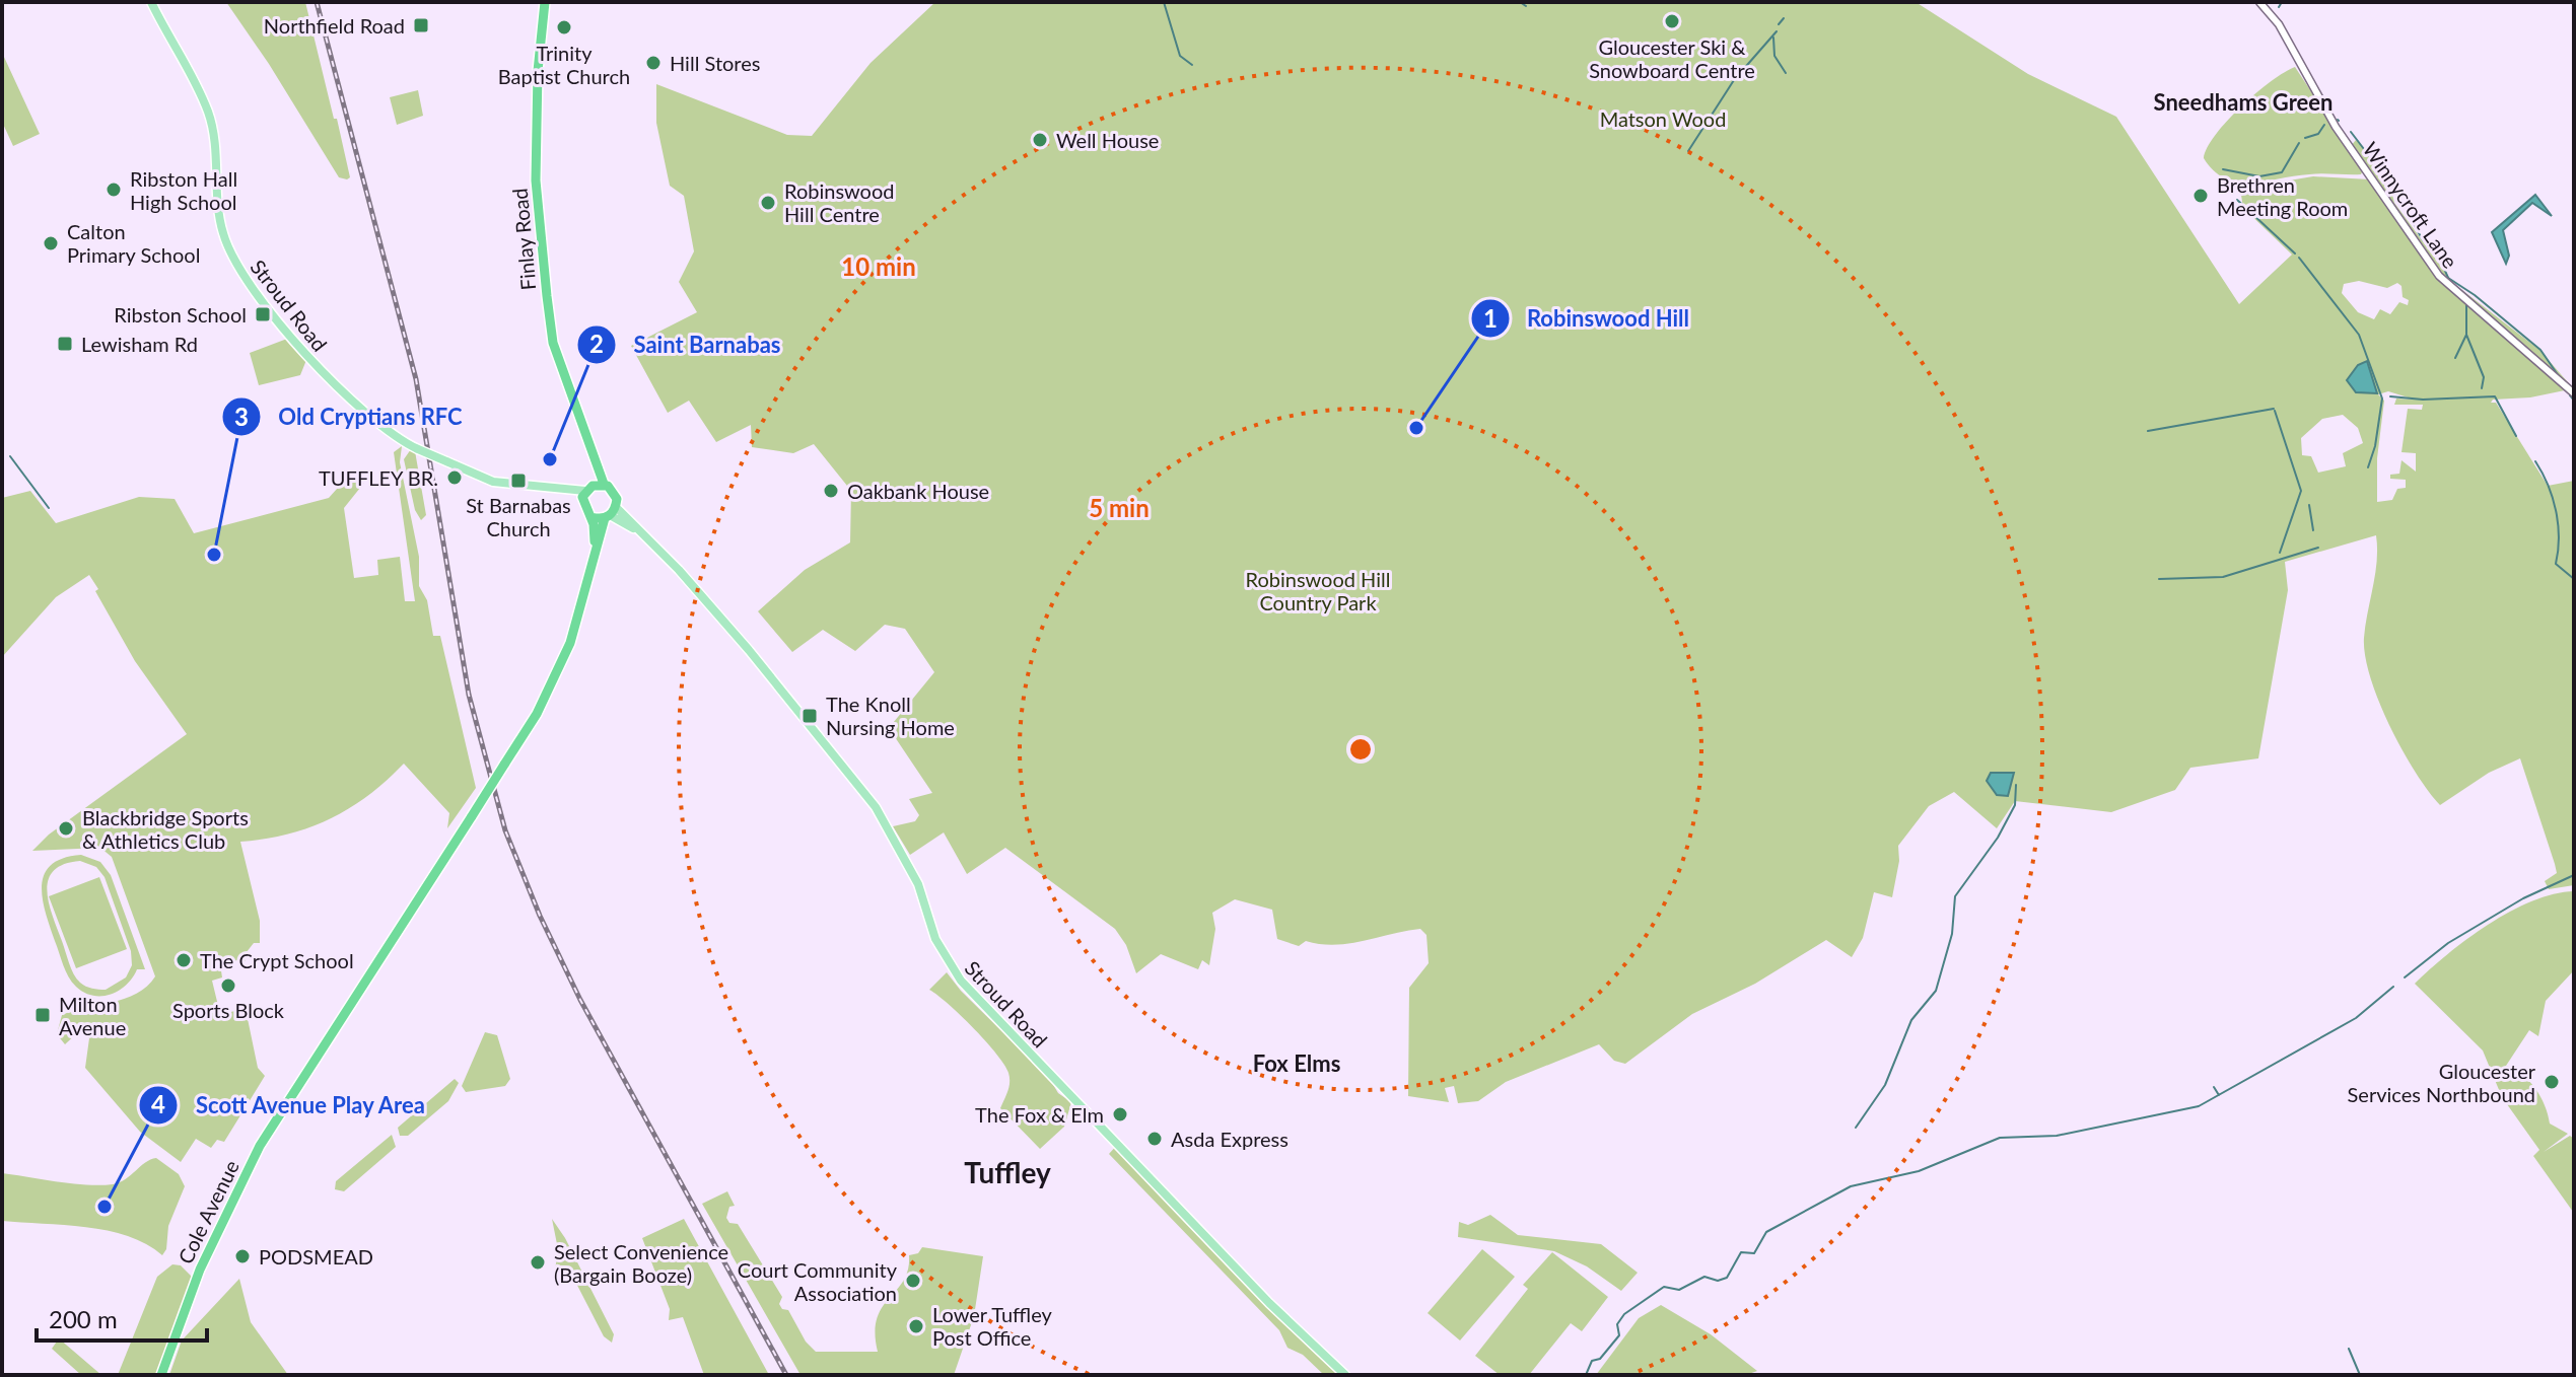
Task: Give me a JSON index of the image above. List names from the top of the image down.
{
  "streets": {
    "highway": ["Finlay Road", "Cole Avenue"],
    "main road": ["Stroud Road"],
    "street": ["Winnycroft Lane"]
  },
  "crossings": [
    ["Finlay Road", "Stroud Road"]
  ],
  "districts": ["Sneedhams Green", "Fox Elms", "Tuffley"],
  "parks": ["Matson Wood", "Robinswood Hill Country Park"],
  "places": {
    "other": [
      "Gloucester Ski & Snowboard Centre",
      "Trinity Baptist Church",
      "Hill Stores",
      "Well House",
      "Ribston Hall High School",
      "Brethren Meeting Room",
      "Robinswood Hill Centre",
      "Calton Primary School",
      "Robinswood Hill",
      "Saint Barnabas",
      "TUFFLEY BR.",
      "Oakbank House",
      "Old Cryptians RFC",
      "Blackbridge Sports & Athletics Club",
      "The Crypt School",
      "Sports Block",
      "Gloucester Services Northbound",
      "The Fox & Elm",
      "Asda Express",
      "Scott Avenue Play Area",
      "PODSMEAD",
      "Select Convenience (Bargain Booze)",
      "Court Community Association",
      "Lower Tuffley Post Office"
    ],
    "transit": [
      "Northfield Road",
      "Ribston School",
      "Lewisham Rd",
      "St Barnabas Church",
      "The Knoll Nursing Home",
      "Milton Avenue"
    ]
  },
  "scale_bar": "200 m",
  "rings": ["10 min", "5 min"]
}
